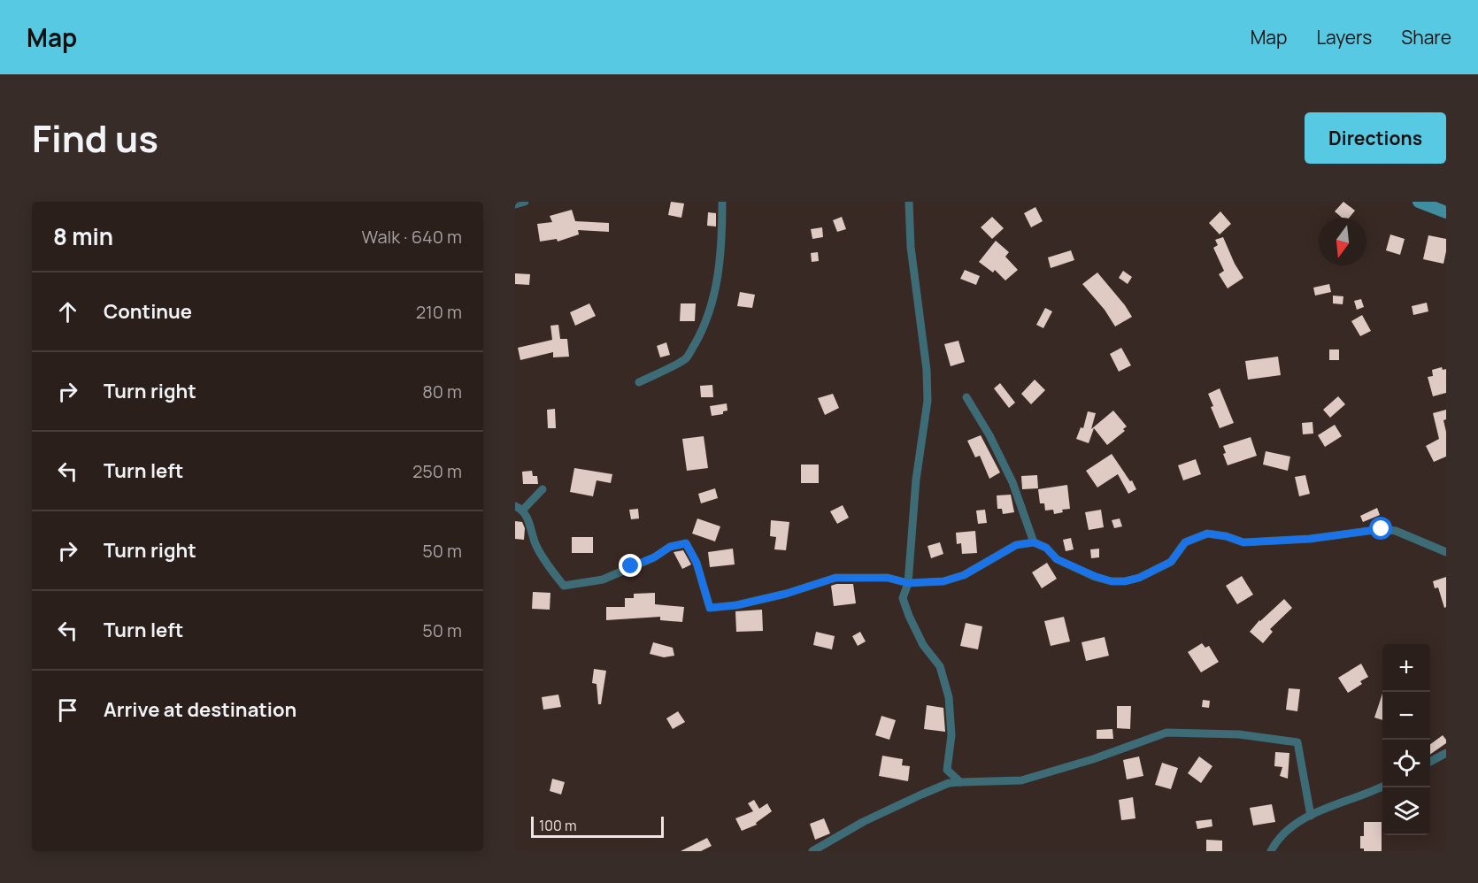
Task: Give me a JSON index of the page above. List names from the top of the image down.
{
  "scale_bar": "100 m",
  "north": "bottom",
  "page": {
    "header": "Map",
    "nav": ["Map", "Layers", "Share"],
    "title": "Find us",
    "buttons": "Directions",
    "heading": ["8 min", "Walk · 640 m"],
    "list": [
      ["Continue", "210 m"],
      ["Turn right", "80 m"],
      ["Turn left", "250 m"],
      ["Turn right", "50 m"],
      ["Turn left", "50 m"],
      "Arrive at destination"
    ],
    "map_buttons": ["+", "−"],
    "scale": "100 m"
  }
}
